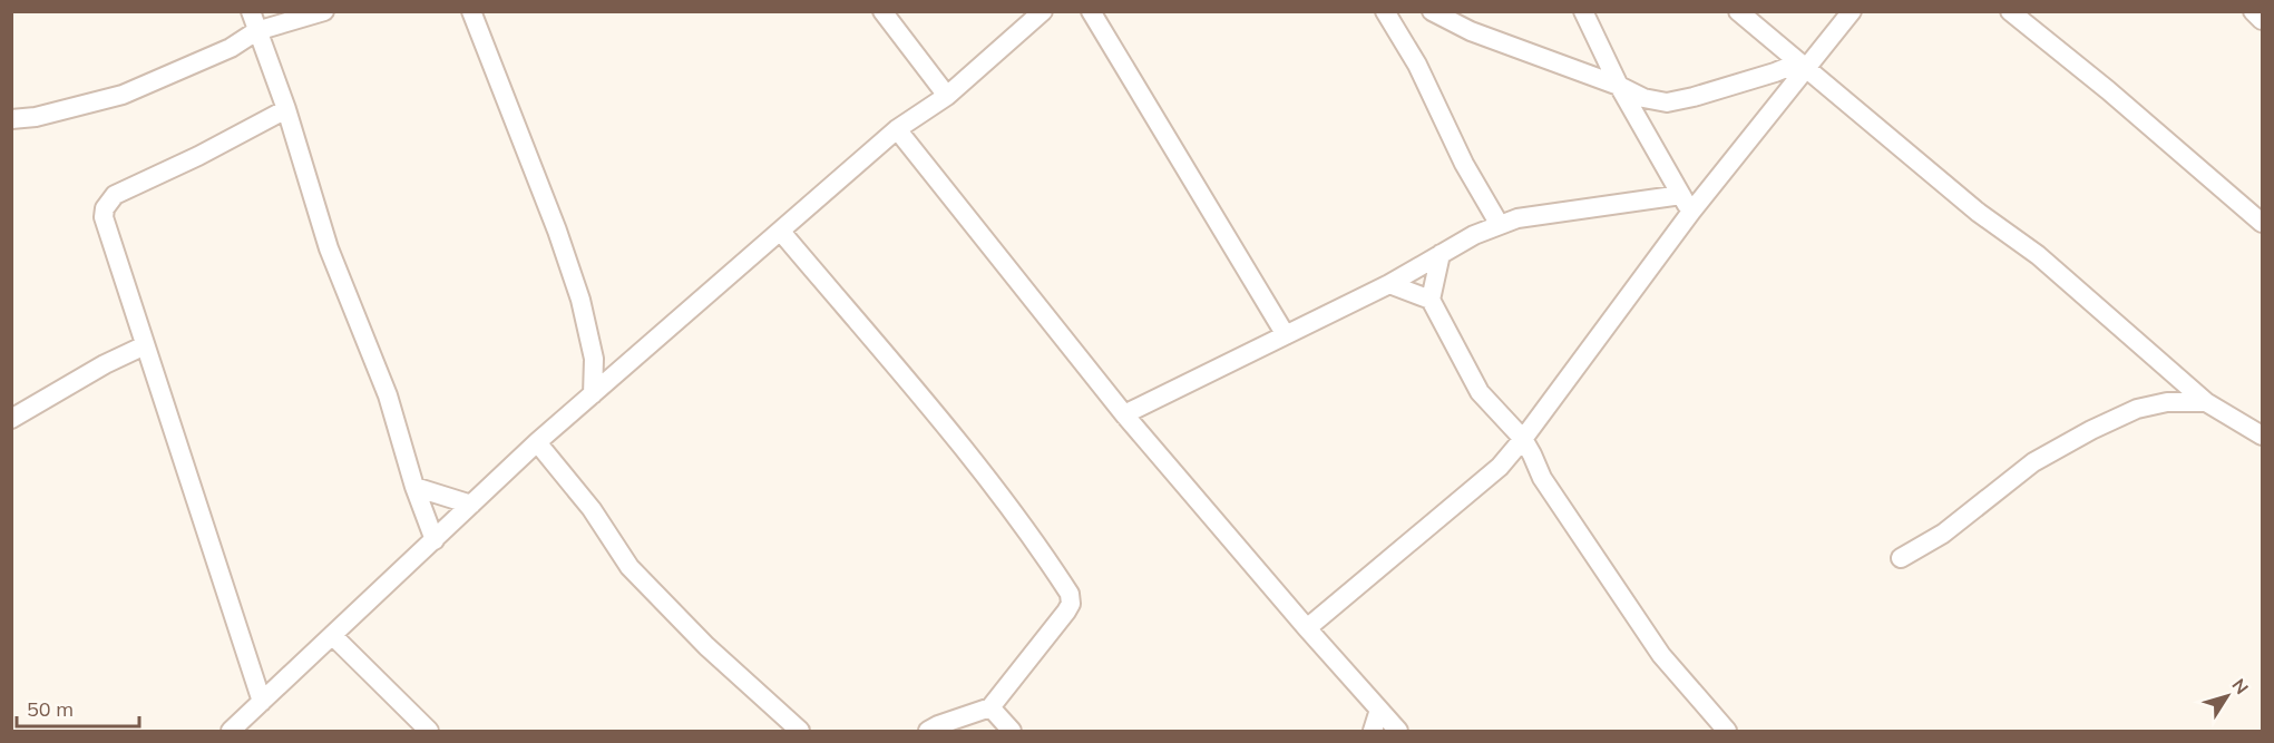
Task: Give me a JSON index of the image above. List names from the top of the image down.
{
  "scale_bar": "50 m",
  "north": "top right"
}
